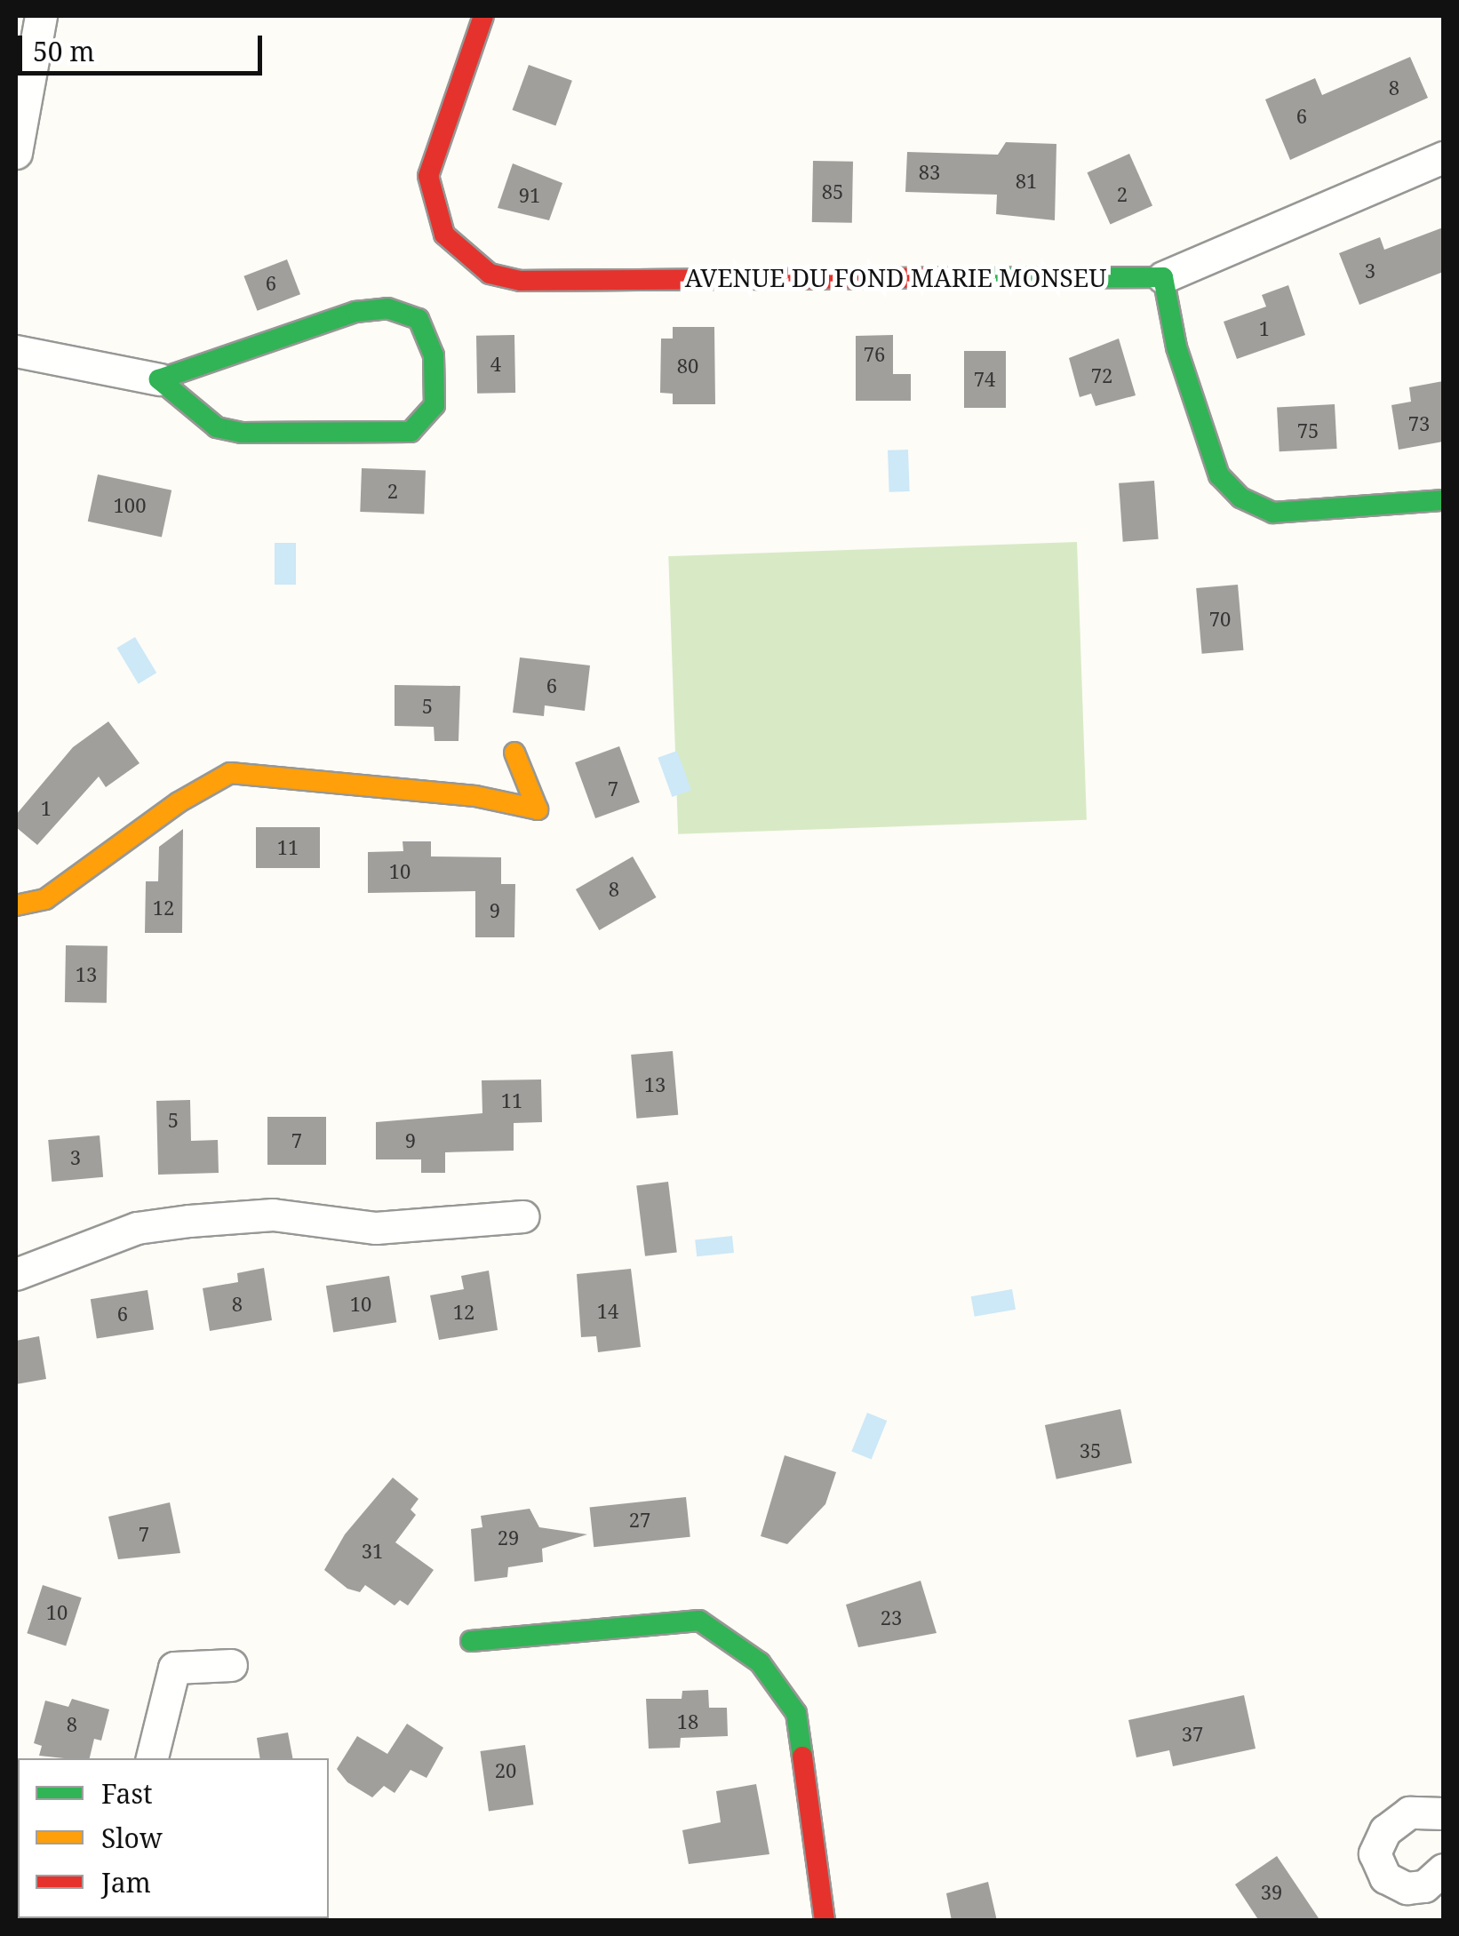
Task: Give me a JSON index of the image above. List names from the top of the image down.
{
  "streets": {
    "street": ["AVENUE DU FOND MARIE MONSEU"]
  },
  "house_numbers": [
    "8",
    "6",
    "83",
    "81",
    "85",
    "2",
    "91",
    "3",
    "6",
    "1",
    "76",
    "4",
    "80",
    "72",
    "74",
    "73",
    "75",
    "2",
    "100",
    "70",
    "6",
    "5",
    "7",
    "1",
    "11",
    "10",
    "8",
    "12",
    "9",
    "13",
    "13",
    "11",
    "5",
    "7",
    "9",
    "3",
    "8",
    "10",
    "14",
    "12",
    "6",
    "35",
    "27",
    "7",
    "29",
    "31",
    "10",
    "23",
    "18",
    "8",
    "37",
    "20",
    "39"
  ],
  "legend": ["Fast", "Slow", "Jam"],
  "scale_bar": "50 m"
}
